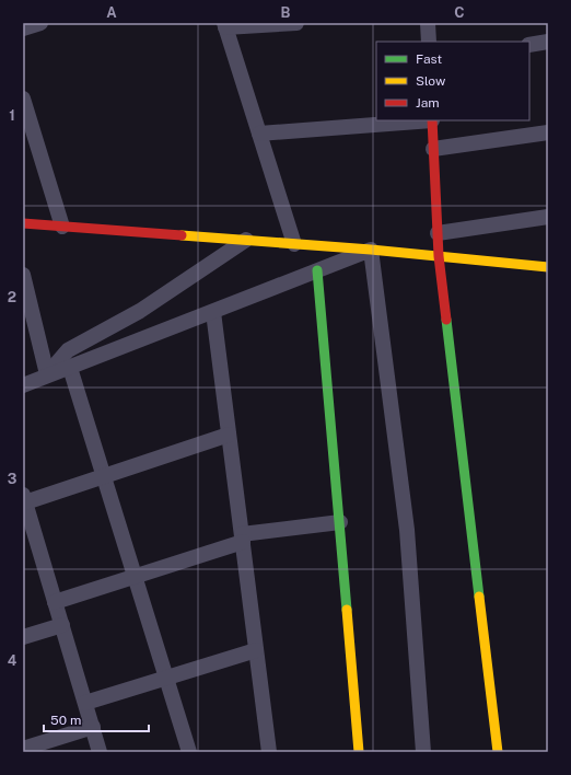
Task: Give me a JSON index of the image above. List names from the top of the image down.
{
  "legend": ["Fast", "Slow", "Jam"],
  "scale_bar": "50 m",
  "grid": {
    "columns": ["A", "B", "C"],
    "rows": [
      "1",
      "2",
      "3",
      "4"
    ]
  }
}
